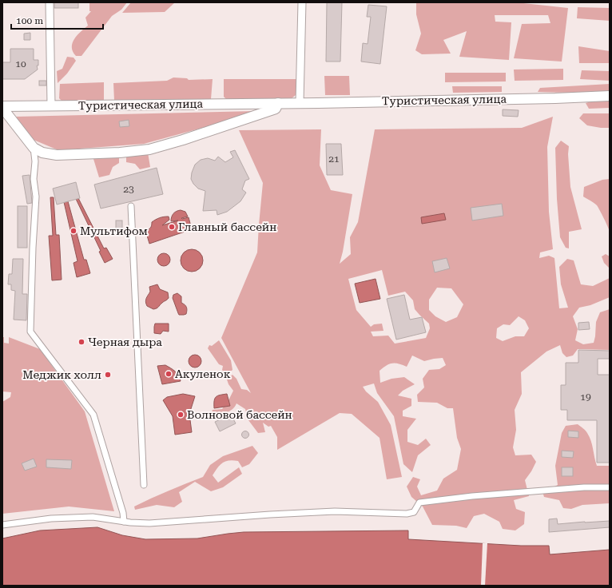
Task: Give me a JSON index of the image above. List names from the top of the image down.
{
  "streets": {
    "street": ["Туристическая улица"]
  },
  "places": [
    "Главный бассейн",
    "Мультифом",
    "Черная дыра",
    "Акуленок",
    "Меджик холл",
    "Волновой бассейн"
  ],
  "house_numbers": [
    "10",
    "21",
    "23",
    "19"
  ],
  "scale_bar": "100 m"
}
